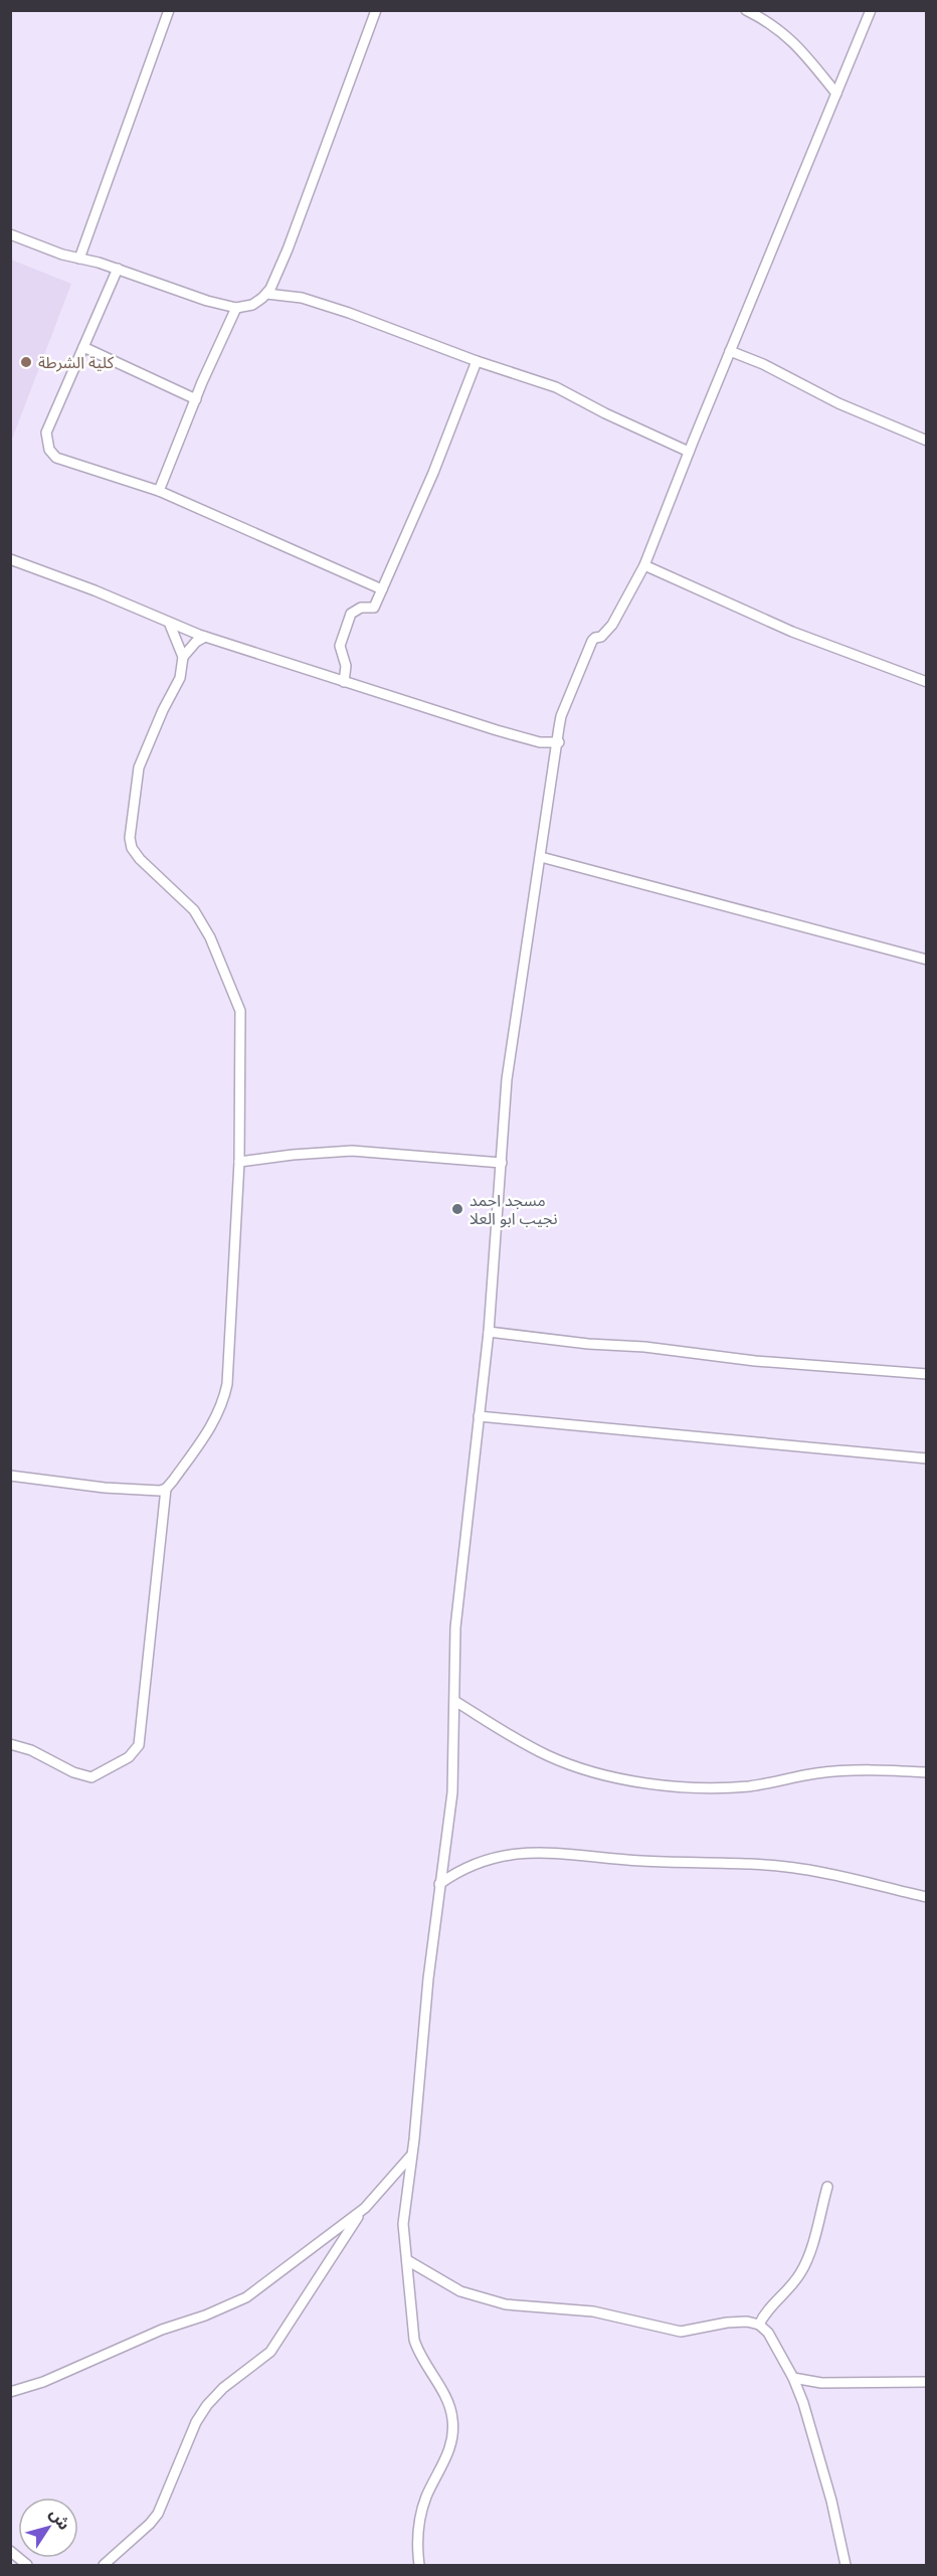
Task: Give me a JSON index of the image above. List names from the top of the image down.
{
  "places": ["كلية الشرطة", "مسجد احمد نجيب ابو العلا"],
  "north": "top right"
}
